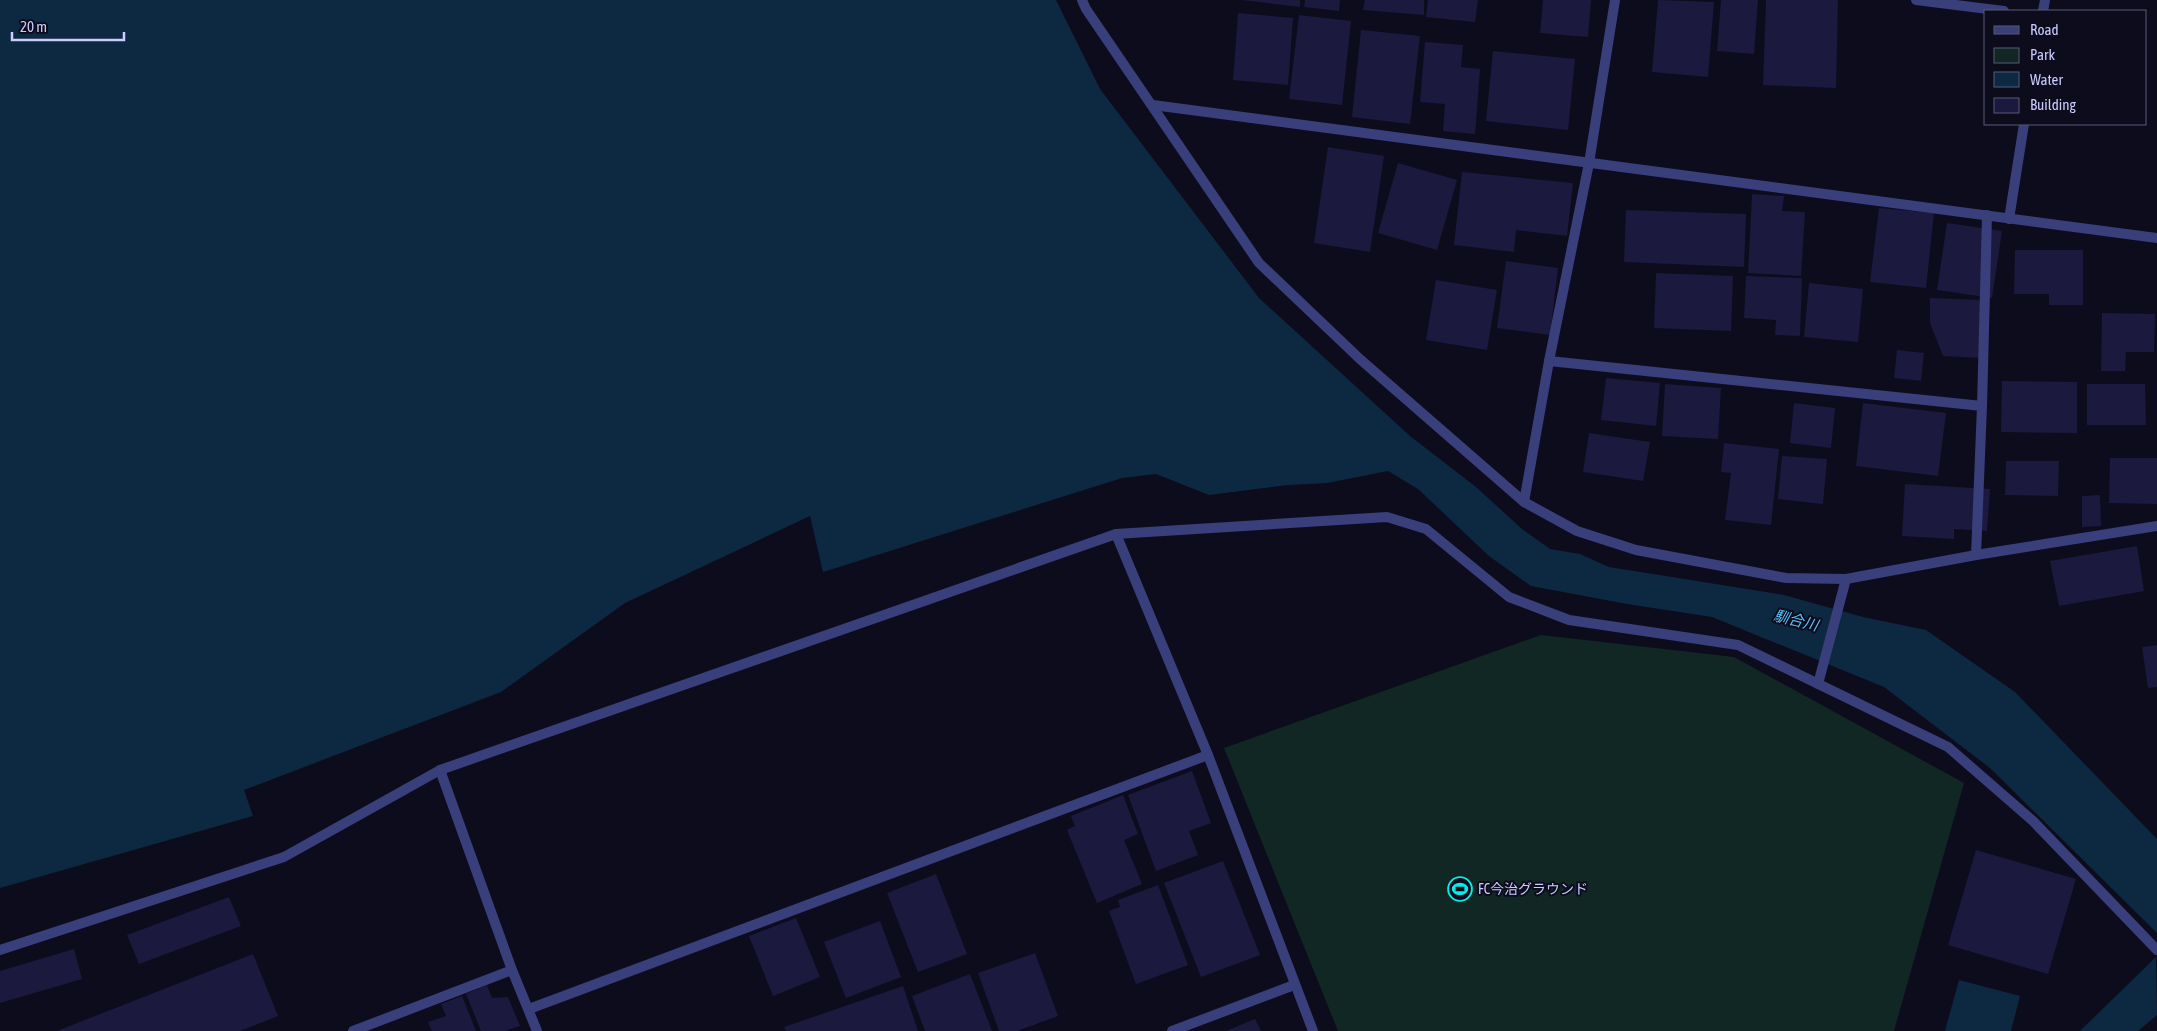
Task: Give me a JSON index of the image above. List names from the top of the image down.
{
  "water": ["馴合川"],
  "places": {
    "sports": ["FC今治グラウンド"]
  },
  "legend": [
    "Road",
    "Park",
    "Water",
    "Building"
  ],
  "scale_bar": "20 m"
}
